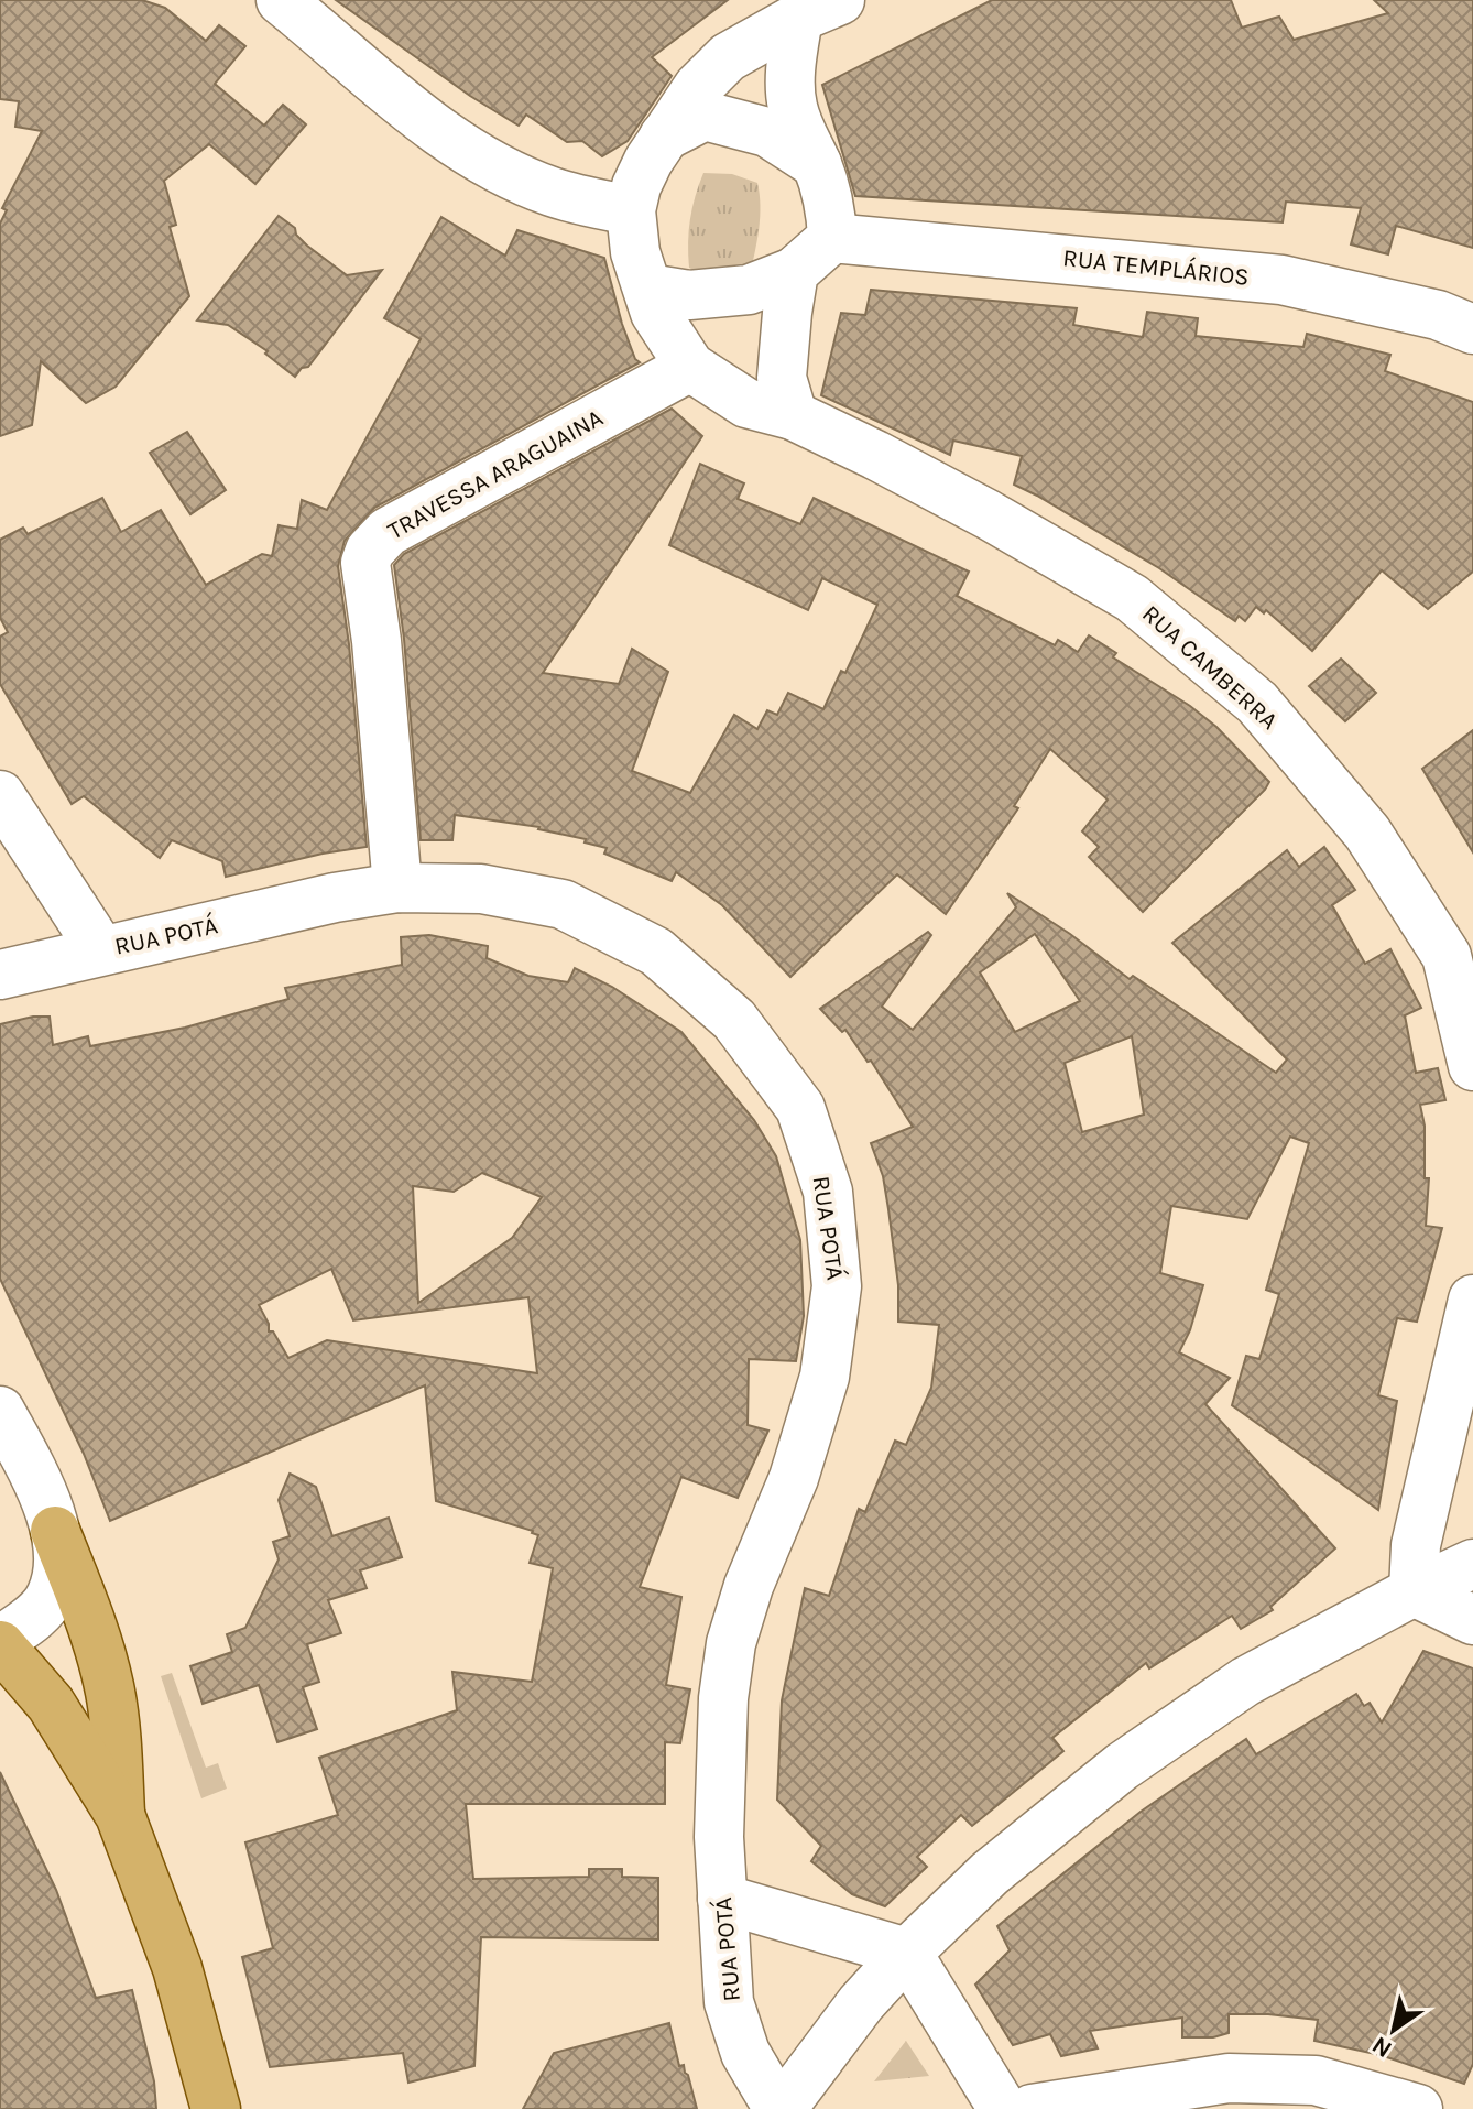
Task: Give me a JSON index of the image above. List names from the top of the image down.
{
  "streets": {
    "street": [
      "RUA TEMPLÁRIOS",
      "TRAVESSA ARAGUAINA",
      "RUA CAMBERRA",
      "RUA POTÁ"
    ]
  },
  "crossings": [
    ["RUA TEMPLÁRIOS", "RUA CAMBERRA"],
    ["TRAVESSA ARAGUAINA", "RUA CAMBERRA"],
    ["TRAVESSA ARAGUAINA", "RUA POTÁ"]
  ],
  "north": "bottom left"
}
